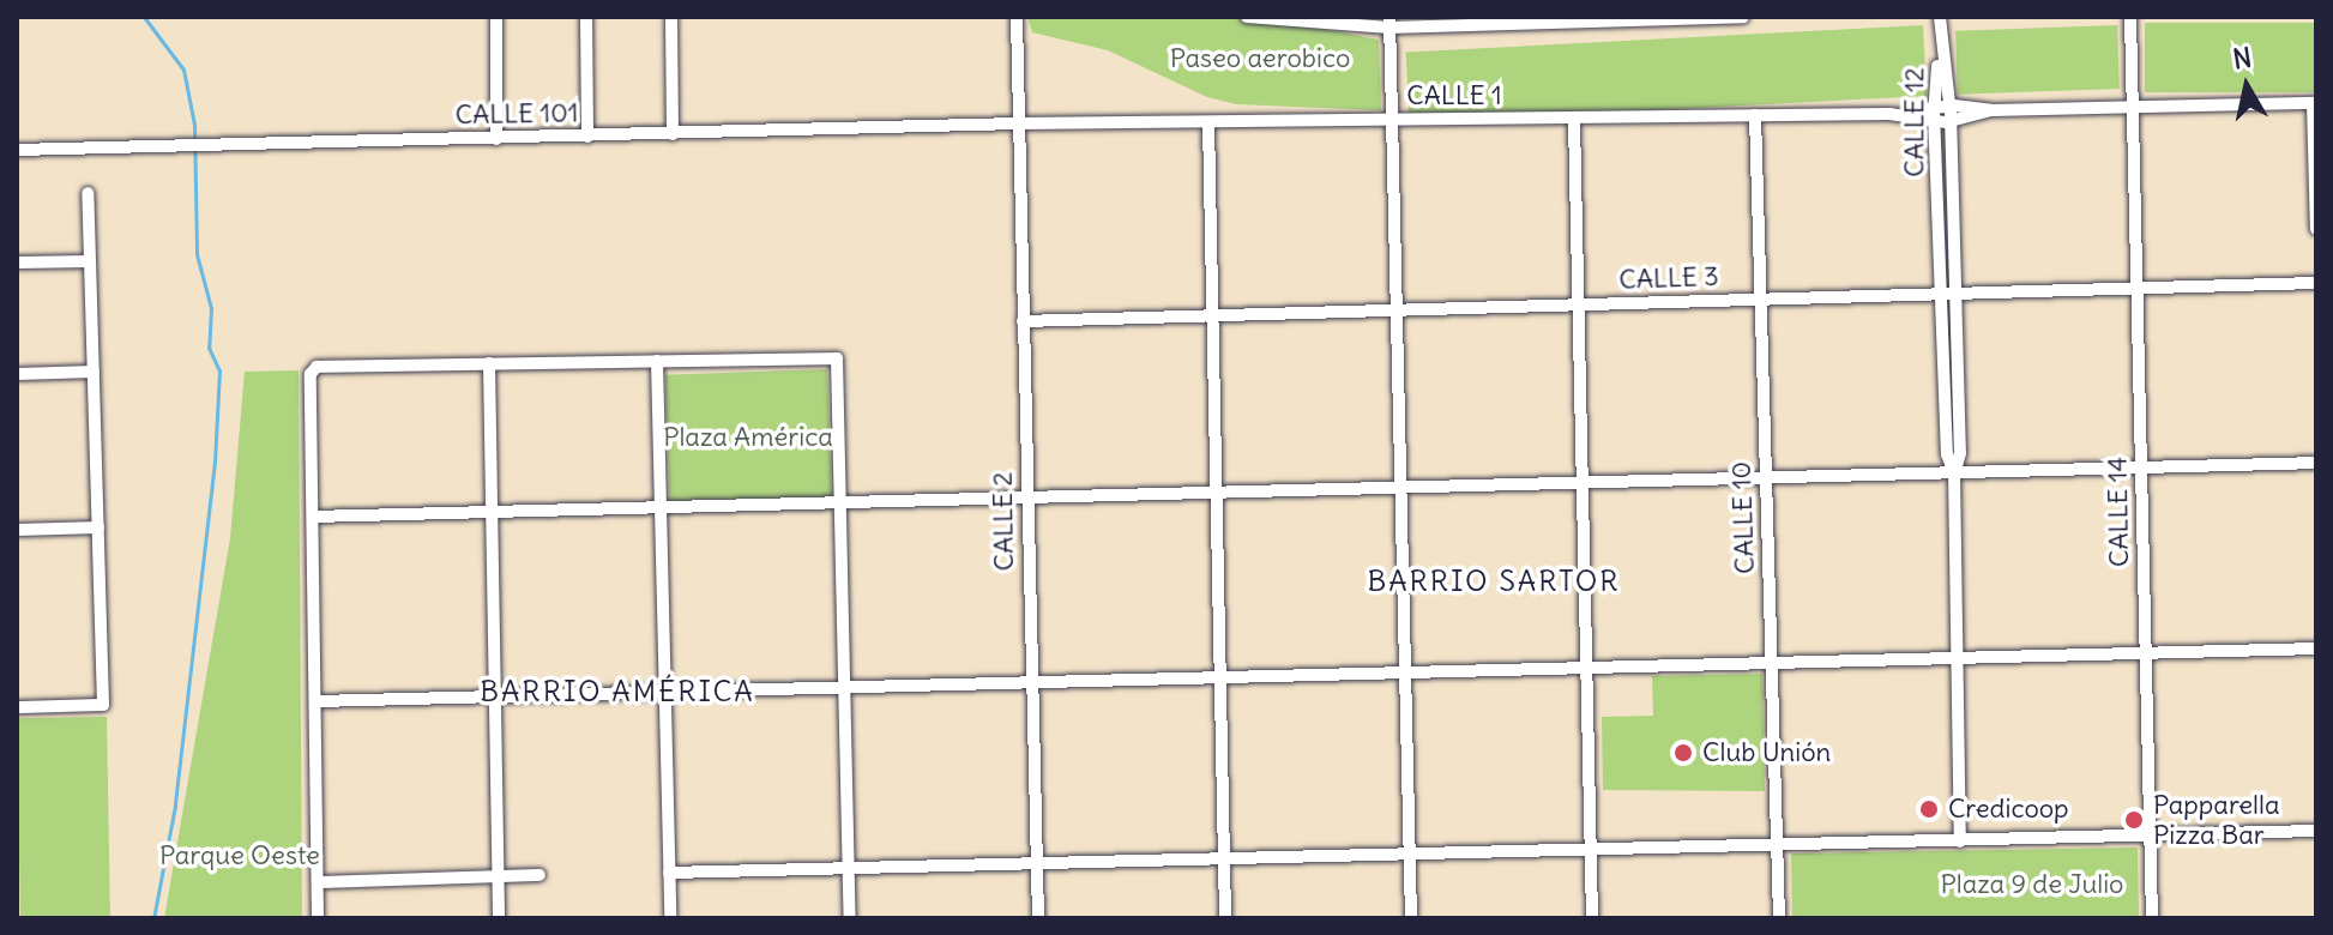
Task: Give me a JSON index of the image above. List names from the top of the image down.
{
  "streets": {
    "street": [
      "CALLE 1",
      "CALLE 101",
      "CALLE 12",
      "CALLE 3",
      "CALLE 14",
      "CALLE 10",
      "CALLE 2"
    ]
  },
  "crossings": [
    ["CALLE 1", "CALLE 101"],
    ["CALLE 1", "CALLE 12"],
    ["CALLE 1", "CALLE 14"],
    ["CALLE 1", "CALLE 10"],
    ["CALLE 1", "CALLE 2"],
    ["CALLE 101", "CALLE 2"],
    ["CALLE 12", "CALLE 3"],
    ["CALLE 3", "CALLE 14"],
    ["CALLE 3", "CALLE 10"],
    ["CALLE 3", "CALLE 2"]
  ],
  "districts": ["BARRIO SARTOR", "BARRIO AMÉRICA"],
  "parks": [
    "Paseo aerobico",
    "Plaza América",
    "Parque Oeste",
    "Plaza 9 de Julio"
  ],
  "places": ["Club Unión", "Credicoop", "Papparella Pizza Bar"],
  "north": "top"
}
